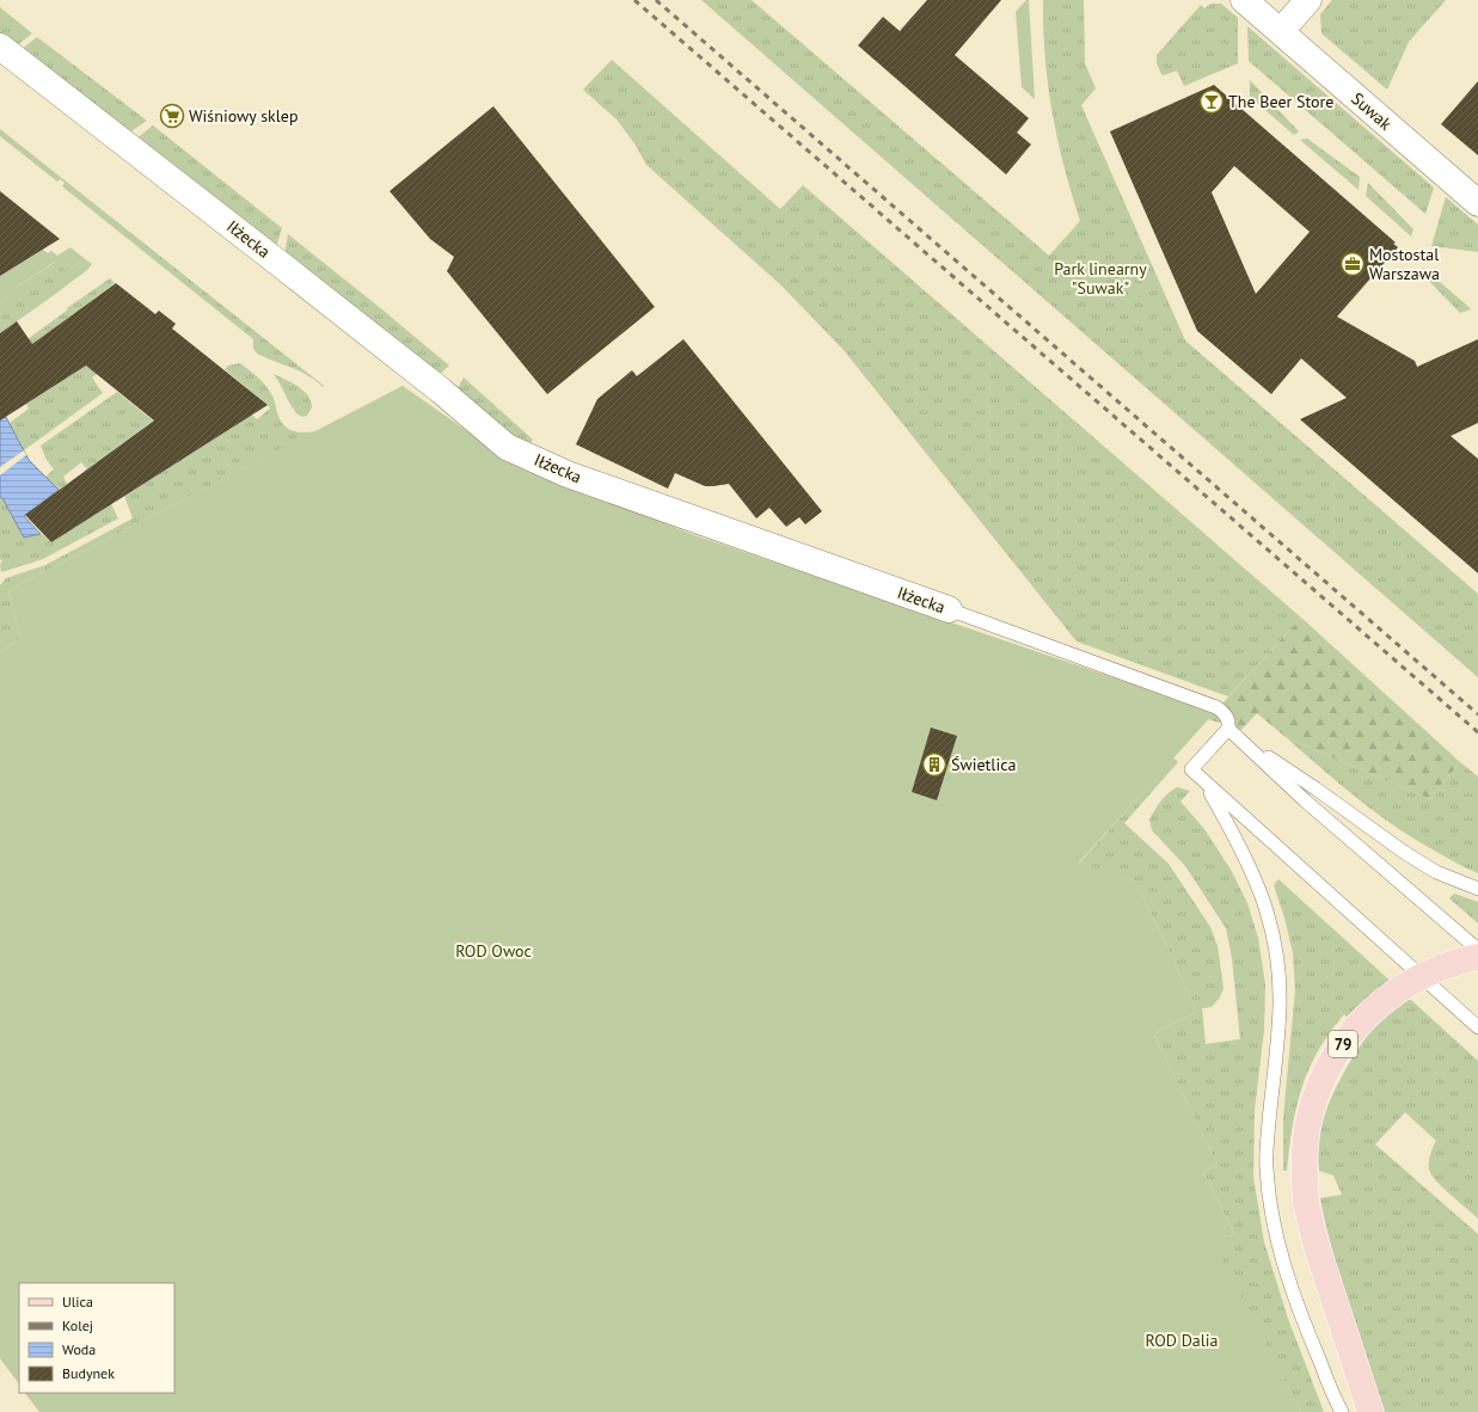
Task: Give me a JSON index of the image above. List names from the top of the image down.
{
  "streets": {
    "main road": ["79"],
    "street": ["Suwak", "Iłżecka"]
  },
  "parks": ["Park linearny \"Suwak\"", "ROD Owoc", "ROD Dalia"],
  "places": {
    "bar": ["The Beer Store"],
    "supermarket": ["Wiśniowy sklep"],
    "office": ["Mostostal Warszawa"],
    "building": ["Świetlica"]
  },
  "legend": [
    "Ulica",
    "Kolej",
    "Woda",
    "Budynek"
  ]
}
